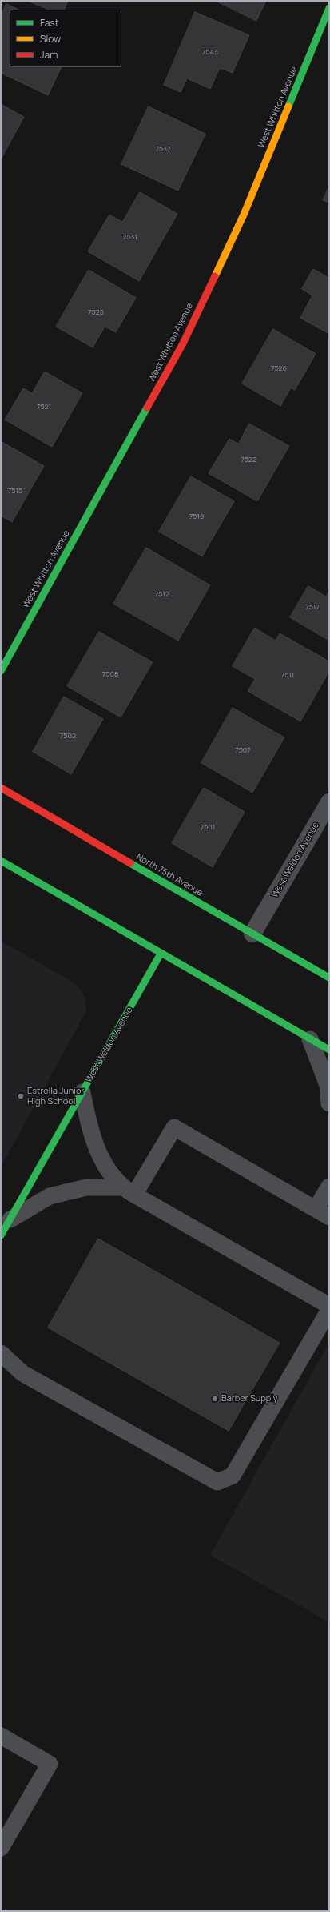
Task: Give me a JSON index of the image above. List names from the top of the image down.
{
  "streets": {
    "street": ["West Whitton Avenue", "West Weldon Avenue", "North 75th Avenue"]
  },
  "crossings": [
    ["West Weldon Avenue", "North 75th Avenue"]
  ],
  "places": ["Estrella Junior High School", "Barber Supply"],
  "house_numbers": [
    "7543",
    "7537",
    "7531",
    "7525",
    "7526",
    "7521",
    "7522",
    "7515",
    "7518",
    "7512",
    "7517",
    "7508",
    "7511",
    "7502",
    "7507",
    "7501"
  ],
  "legend": ["Fast", "Slow", "Jam"]
}
